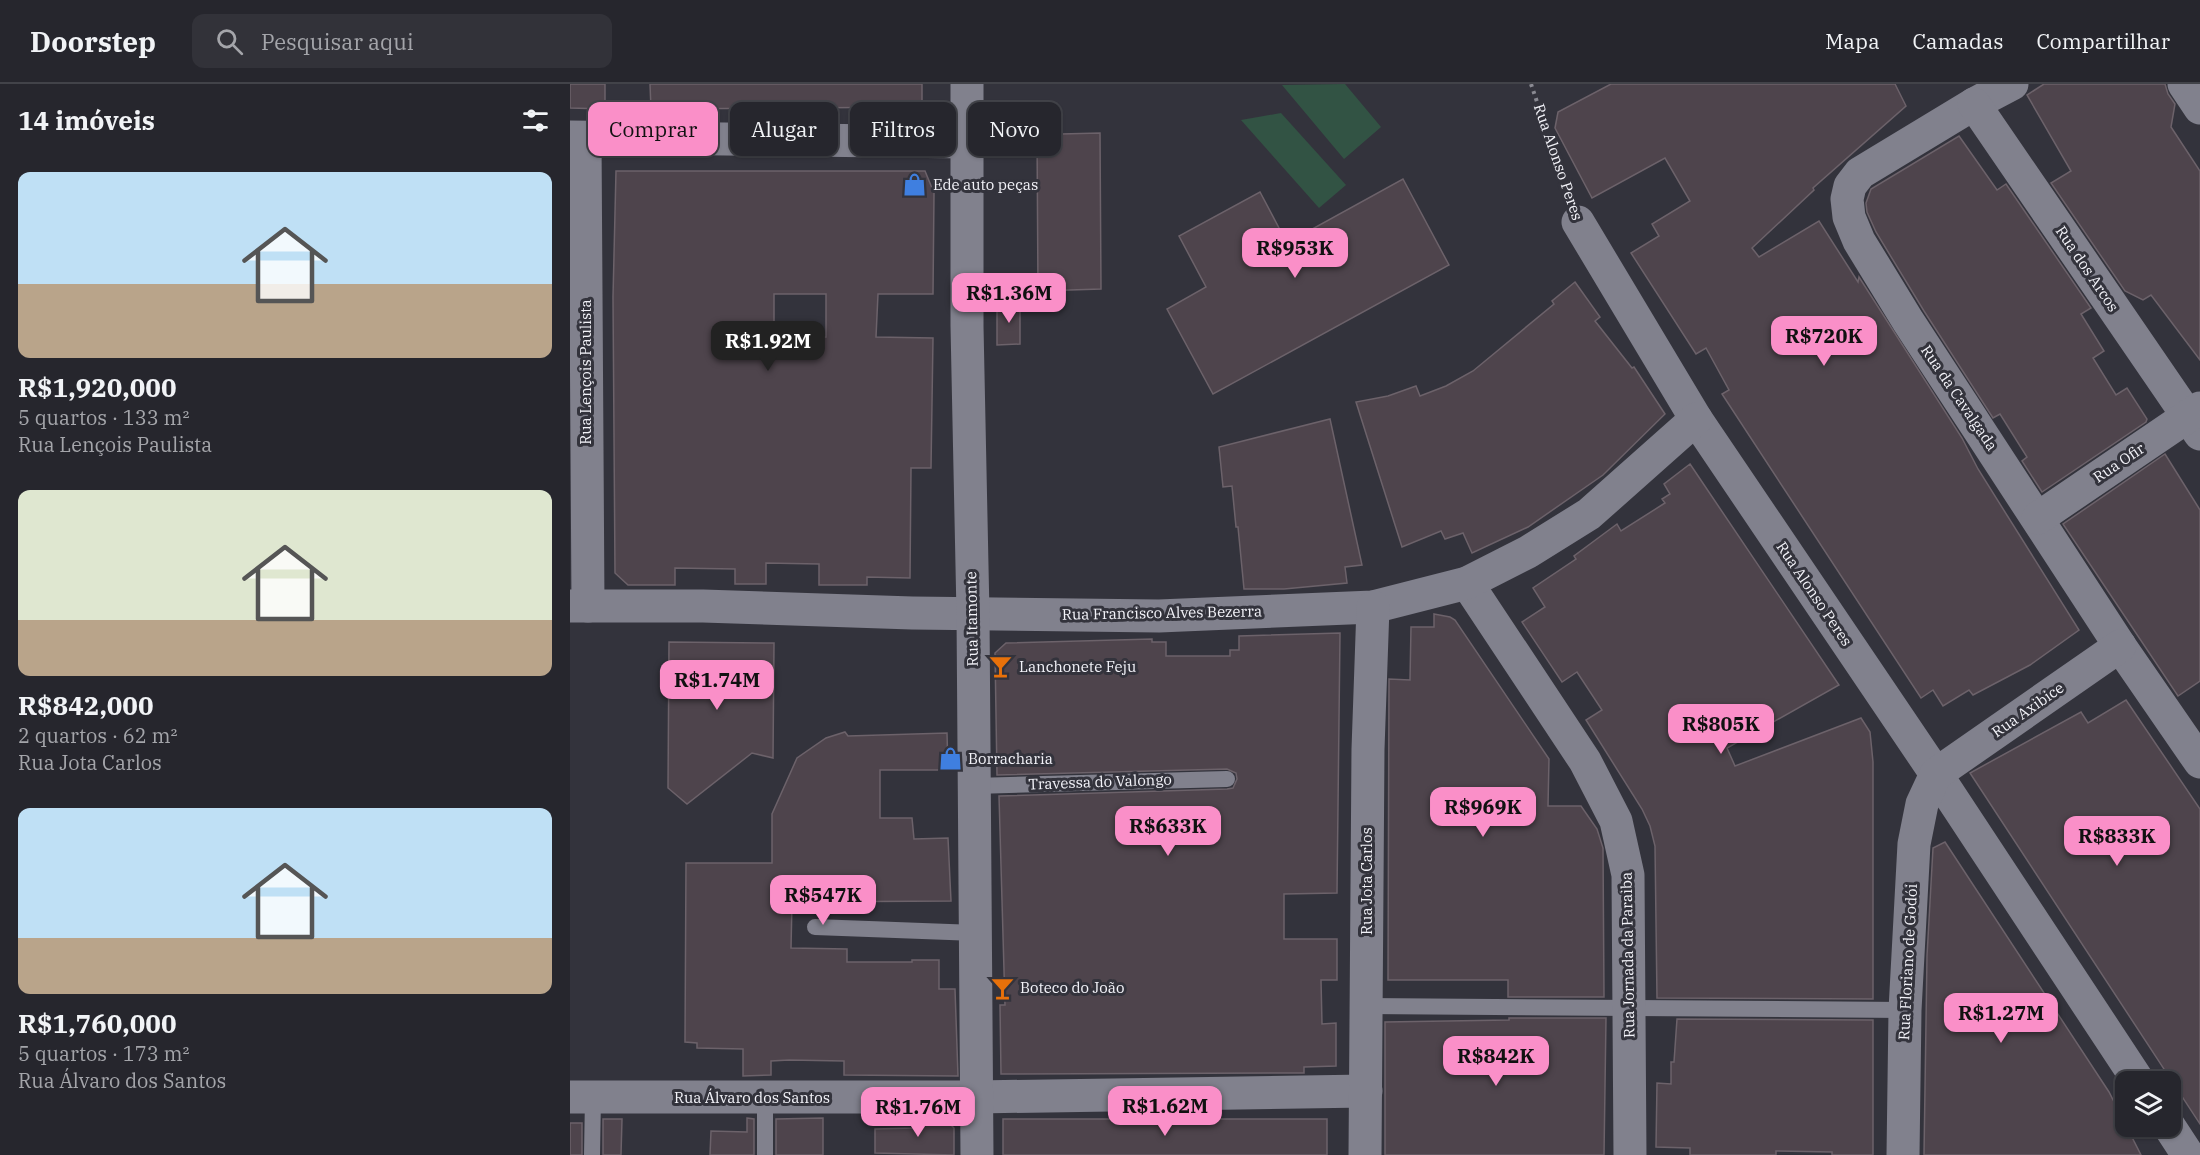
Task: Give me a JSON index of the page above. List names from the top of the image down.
{
  "streets": {
    "street": [
      "Rua Alonso Peres",
      "Rua dos Arcos",
      "Rua Lençois Paulista",
      "Rua da Cavalgada",
      "Rua Ofir",
      "Rua Francisco Alves Bezerra",
      "Rua Itamonte",
      "Rua Axibice",
      "Rua Jota Carlos",
      "Rua Jornada da Paraiba",
      "Rua Floriano de Godói",
      "Rua Álvaro dos Santos"
    ],
    "lane": ["Travessa do Valongo"]
  },
  "crossings": [
    ["Rua Alonso Peres", "Rua Francisco Alves Bezerra"],
    ["Rua Alonso Peres", "Rua Axibice"],
    ["Rua Alonso Peres", "Rua Floriano de Godói"],
    ["Rua dos Arcos", "Rua da Cavalgada"],
    ["Rua dos Arcos", "Rua Ofir"],
    ["Rua Lençois Paulista", "Rua Francisco Alves Bezerra"],
    ["Rua da Cavalgada", "Rua Ofir"],
    ["Rua da Cavalgada", "Rua Axibice"],
    ["Rua Francisco Alves Bezerra", "Rua Itamonte"],
    ["Rua Francisco Alves Bezerra", "Rua Jota Carlos"],
    ["Rua Francisco Alves Bezerra", "Rua Jornada da Paraiba"],
    ["Rua Itamonte", "Travessa do Valongo"],
    ["Rua Itamonte", "Rua Álvaro dos Santos"],
    ["Rua Axibice", "Rua Floriano de Godói"],
    ["Rua Jota Carlos", "Rua Álvaro dos Santos"]
  ],
  "places": {
    "shop": ["Ede auto peças", "Borracharia"],
    "bar": ["Lanchonete Feju", "Boteco do João"]
  },
  "page": {
    "header": "Doorstep",
    "search": "Pesquisar aqui",
    "nav": ["Mapa", "Camadas", "Compartilhar"],
    "heading": "14 imóveis",
    "chip": [
      "Comprar",
      "Alugar",
      "Filtros",
      "Novo"
    ],
    "list": [
      {
        "name": "R$1,920,000",
        "note": "5 quartos · 133 m² · Rua Lençois Paulista"
      },
      {
        "name": "R$842,000",
        "note": "2 quartos · 62 m² · Rua Jota Carlos"
      },
      {
        "name": "R$1,760,000",
        "note": "5 quartos · 173 m² · Rua Álvaro dos Santos"
      }
    ],
    "price": [
      "R$953K",
      "R$1.36M",
      "R$720K",
      "R$1.92M",
      "R$1.74M",
      "R$805K",
      "R$969K",
      "R$633K",
      "R$833K",
      "R$547K",
      "R$1.27M",
      "R$842K",
      "R$1.62M",
      "R$1.76M"
    ]
  }
}
